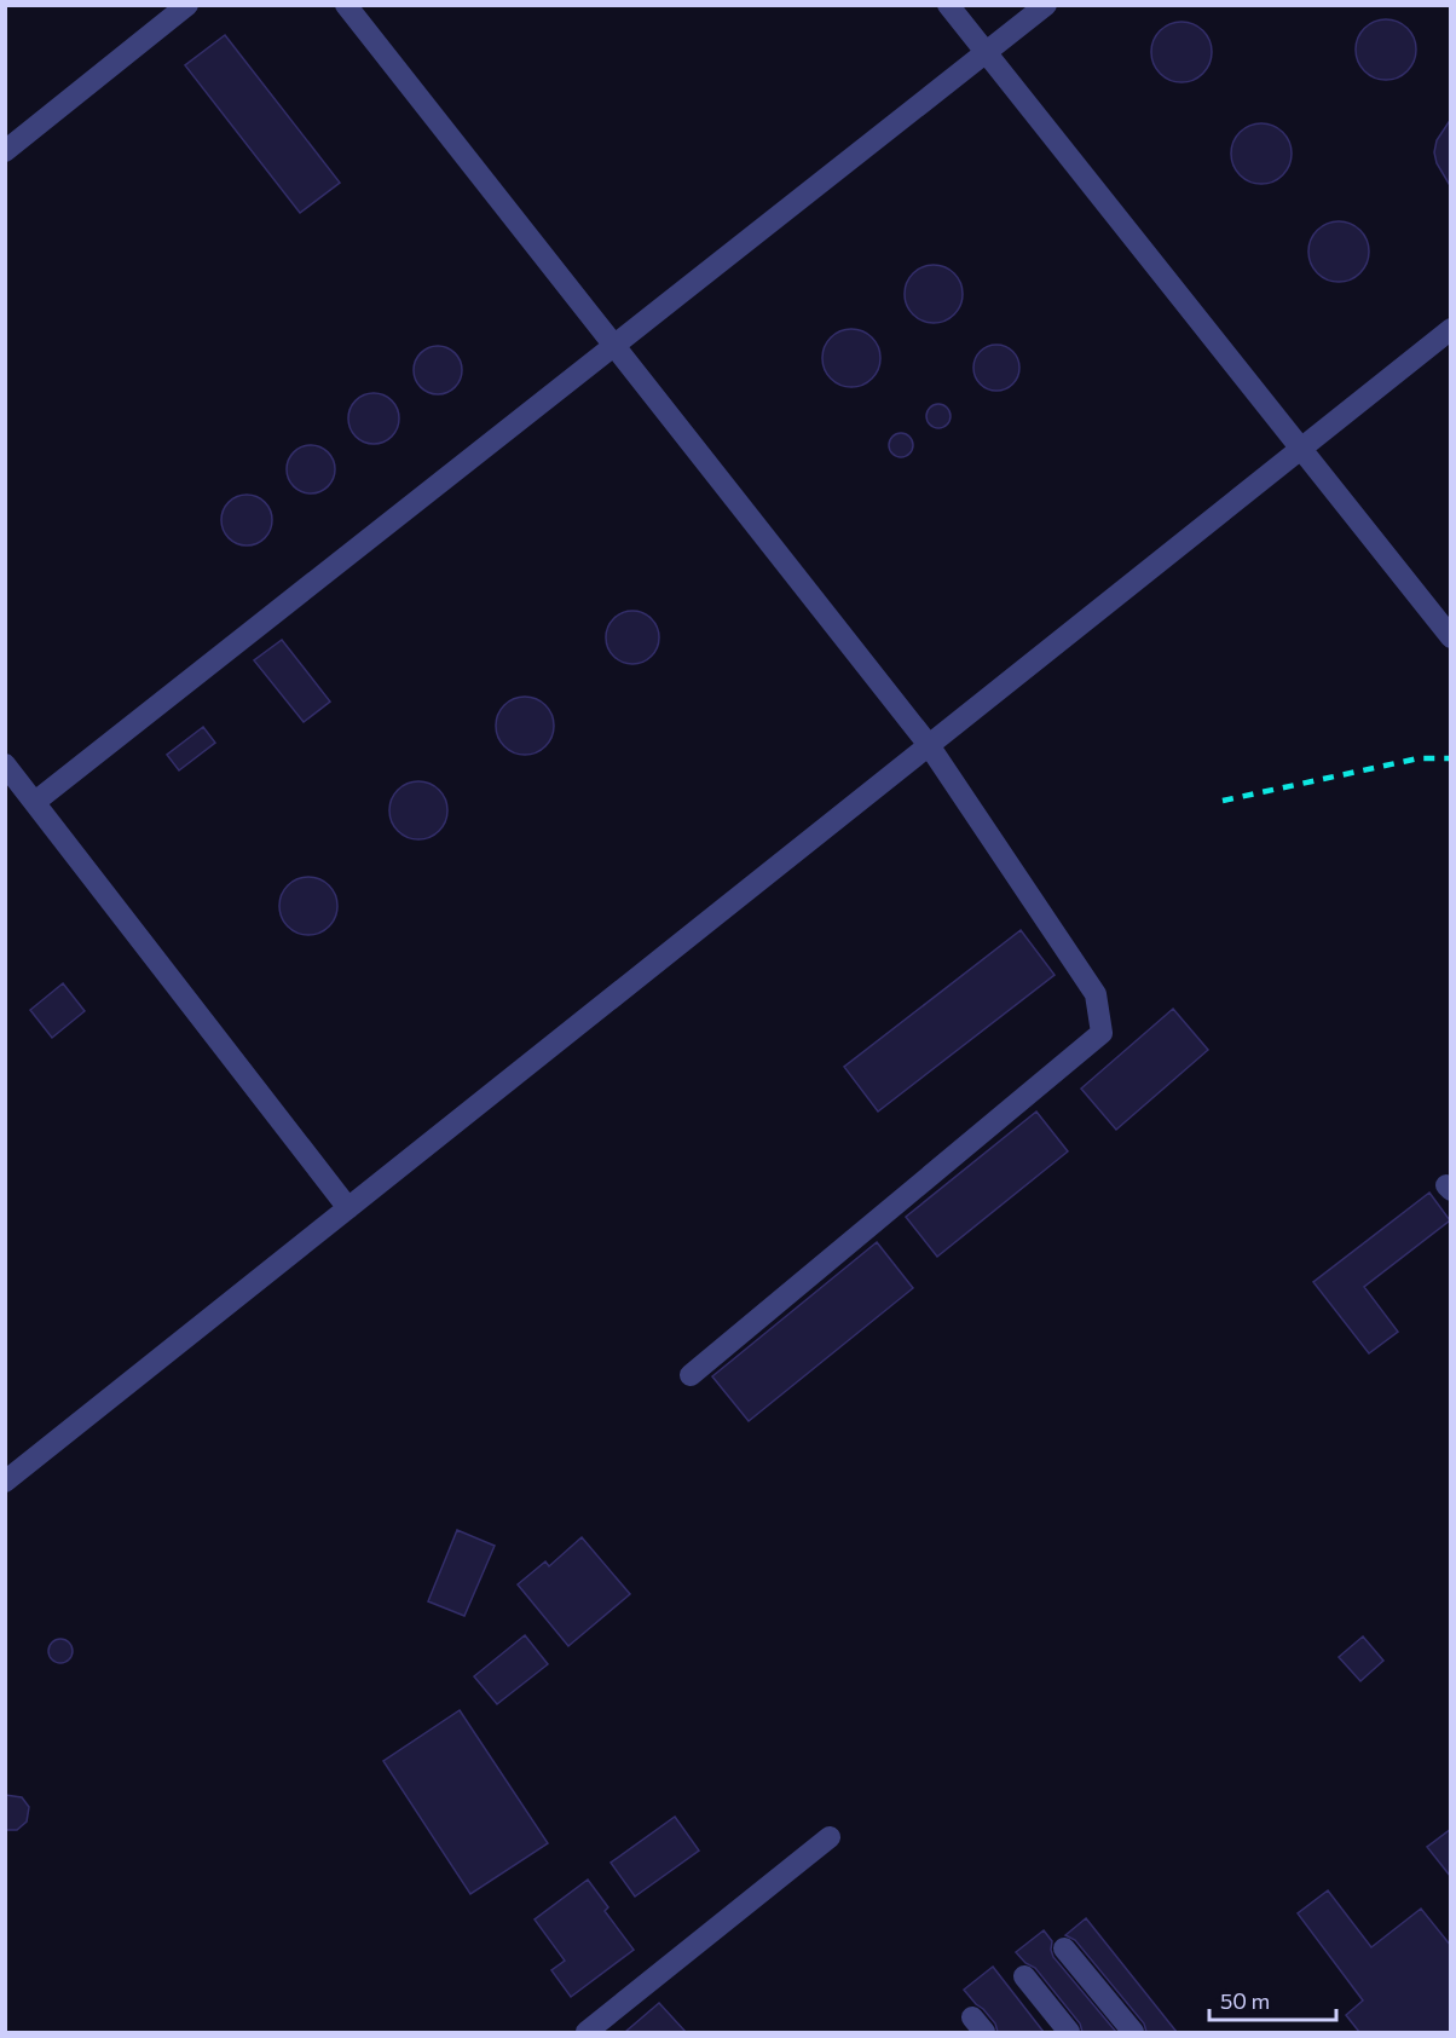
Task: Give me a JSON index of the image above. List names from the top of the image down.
{
  "scale_bar": "50 m"
}
